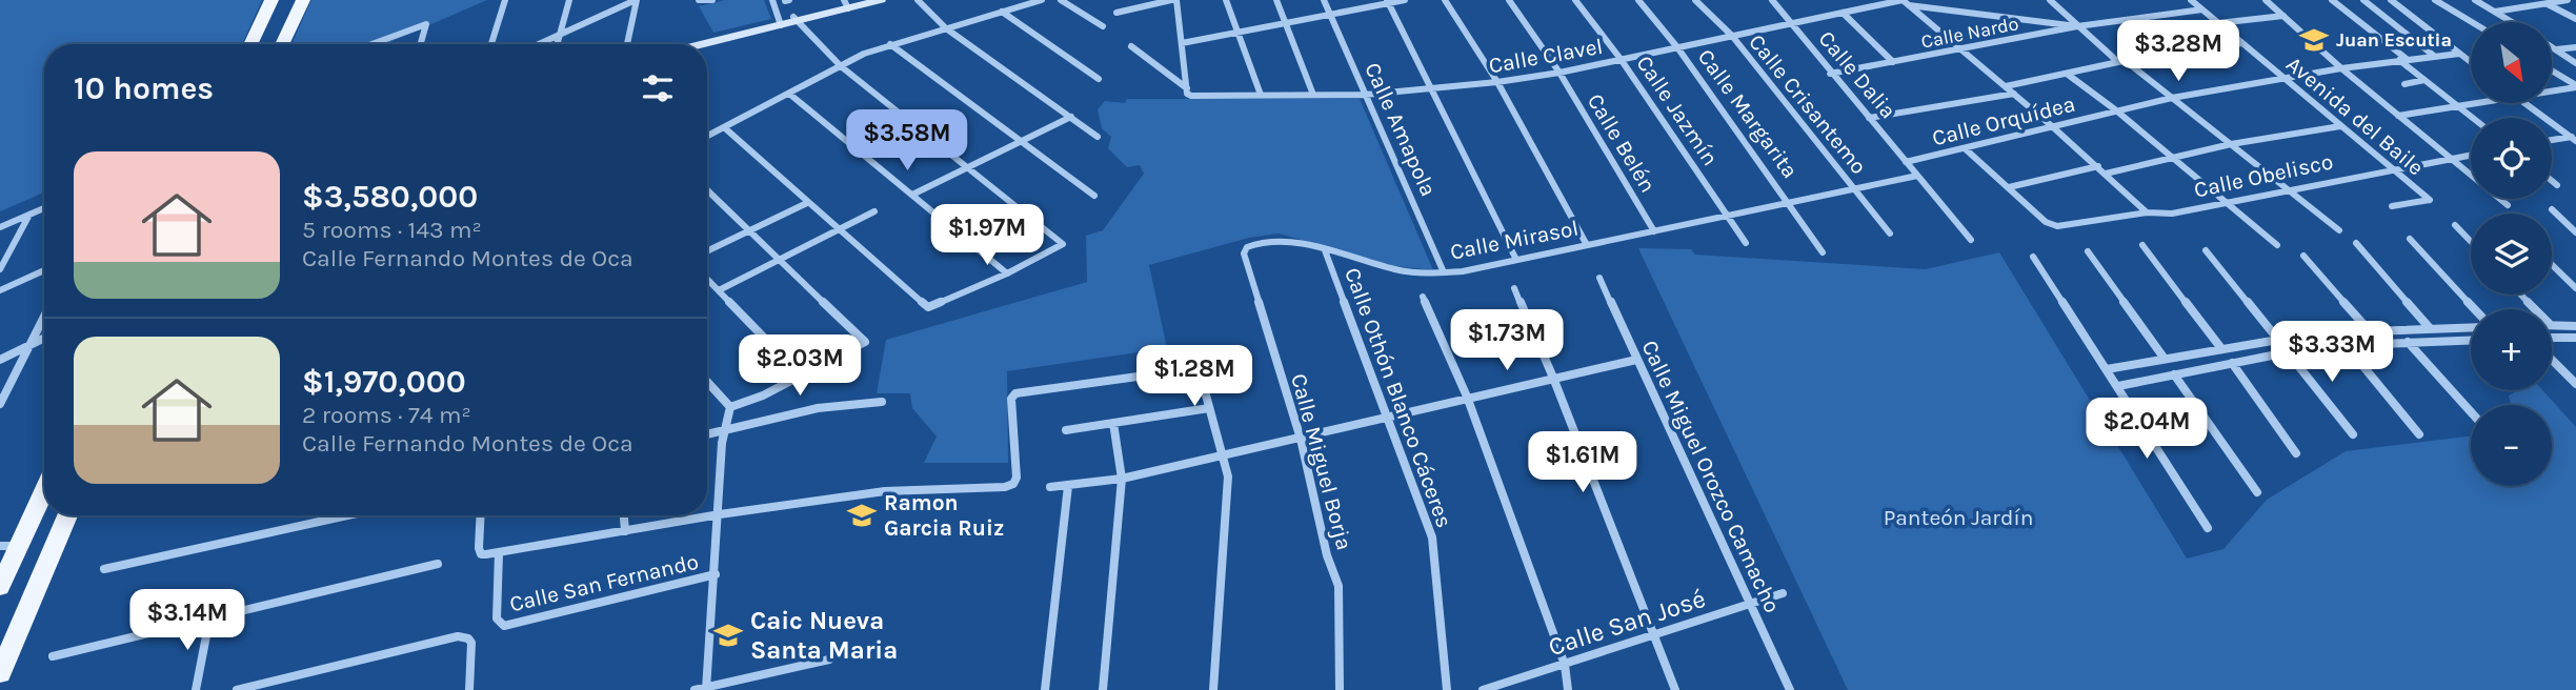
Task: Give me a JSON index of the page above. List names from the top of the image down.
{
  "streets": {
    "street": [
      "Calle Nardo",
      "Calle Clavel",
      "Calle Dalia",
      "Calle Crisantemo",
      "Calle Jazmín",
      "Calle Margarita",
      "Avenida del Baile",
      "Calle Orquídea",
      "Calle Amapola",
      "Calle Belén",
      "Calle Obelisco",
      "Calle Mirasol",
      "Calle Othón Blanco Cáceres",
      "Calle Miguel Borja",
      "Calle Miguel Orozco Camacho",
      "Calle San Fernando",
      "Calle San José"
    ]
  },
  "crossings": [
    ["Calle Nardo", "Calle Dalia"],
    ["Calle Nardo", "Avenida del Baile"],
    ["Calle Clavel", "Calle Dalia"],
    ["Calle Clavel", "Calle Crisantemo"],
    ["Calle Clavel", "Calle Jazmín"],
    ["Calle Clavel", "Calle Margarita"],
    ["Calle Clavel", "Calle Amapola"],
    ["Calle Clavel", "Calle Belén"],
    ["Calle Dalia", "Calle Orquídea"],
    ["Calle Dalia", "Calle Mirasol"],
    ["Calle Crisantemo", "Calle Mirasol"],
    ["Calle Jazmín", "Calle Mirasol"],
    ["Calle Margarita", "Calle Mirasol"],
    ["Avenida del Baile", "Calle Orquídea"],
    ["Avenida del Baile", "Calle Obelisco"],
    ["Calle Amapola", "Calle Mirasol"],
    ["Calle Belén", "Calle Mirasol"],
    ["Calle Mirasol", "Calle Othón Blanco Cáceres"],
    ["Calle Mirasol", "Calle Miguel Borja"],
    ["Calle Miguel Orozco Camacho", "Calle San José"]
  ],
  "parks": ["Panteón Jardín"],
  "places": {
    "school or university": ["Juan Escutia", "Ramon Garcia Ruiz", "Caic Nueva Santa Maria"]
  },
  "north": "bottom right",
  "page": {
    "price": [
      "$3.28M",
      "$3.58M",
      "$1.97M",
      "$1.73M",
      "$3.33M",
      "$2.03M",
      "$1.28M",
      "$2.04M",
      "$1.61M",
      "$3.14M"
    ],
    "map_buttons": ["+", "−"],
    "heading": "10 homes",
    "list": [
      {
        "name": "$3,580,000",
        "note": "5 rooms · 143 m² · Calle Fernando Montes de Oca"
      },
      {
        "name": "$1,970,000",
        "note": "2 rooms · 74 m² · Calle Fernando Montes de Oca"
      }
    ]
  }
}
